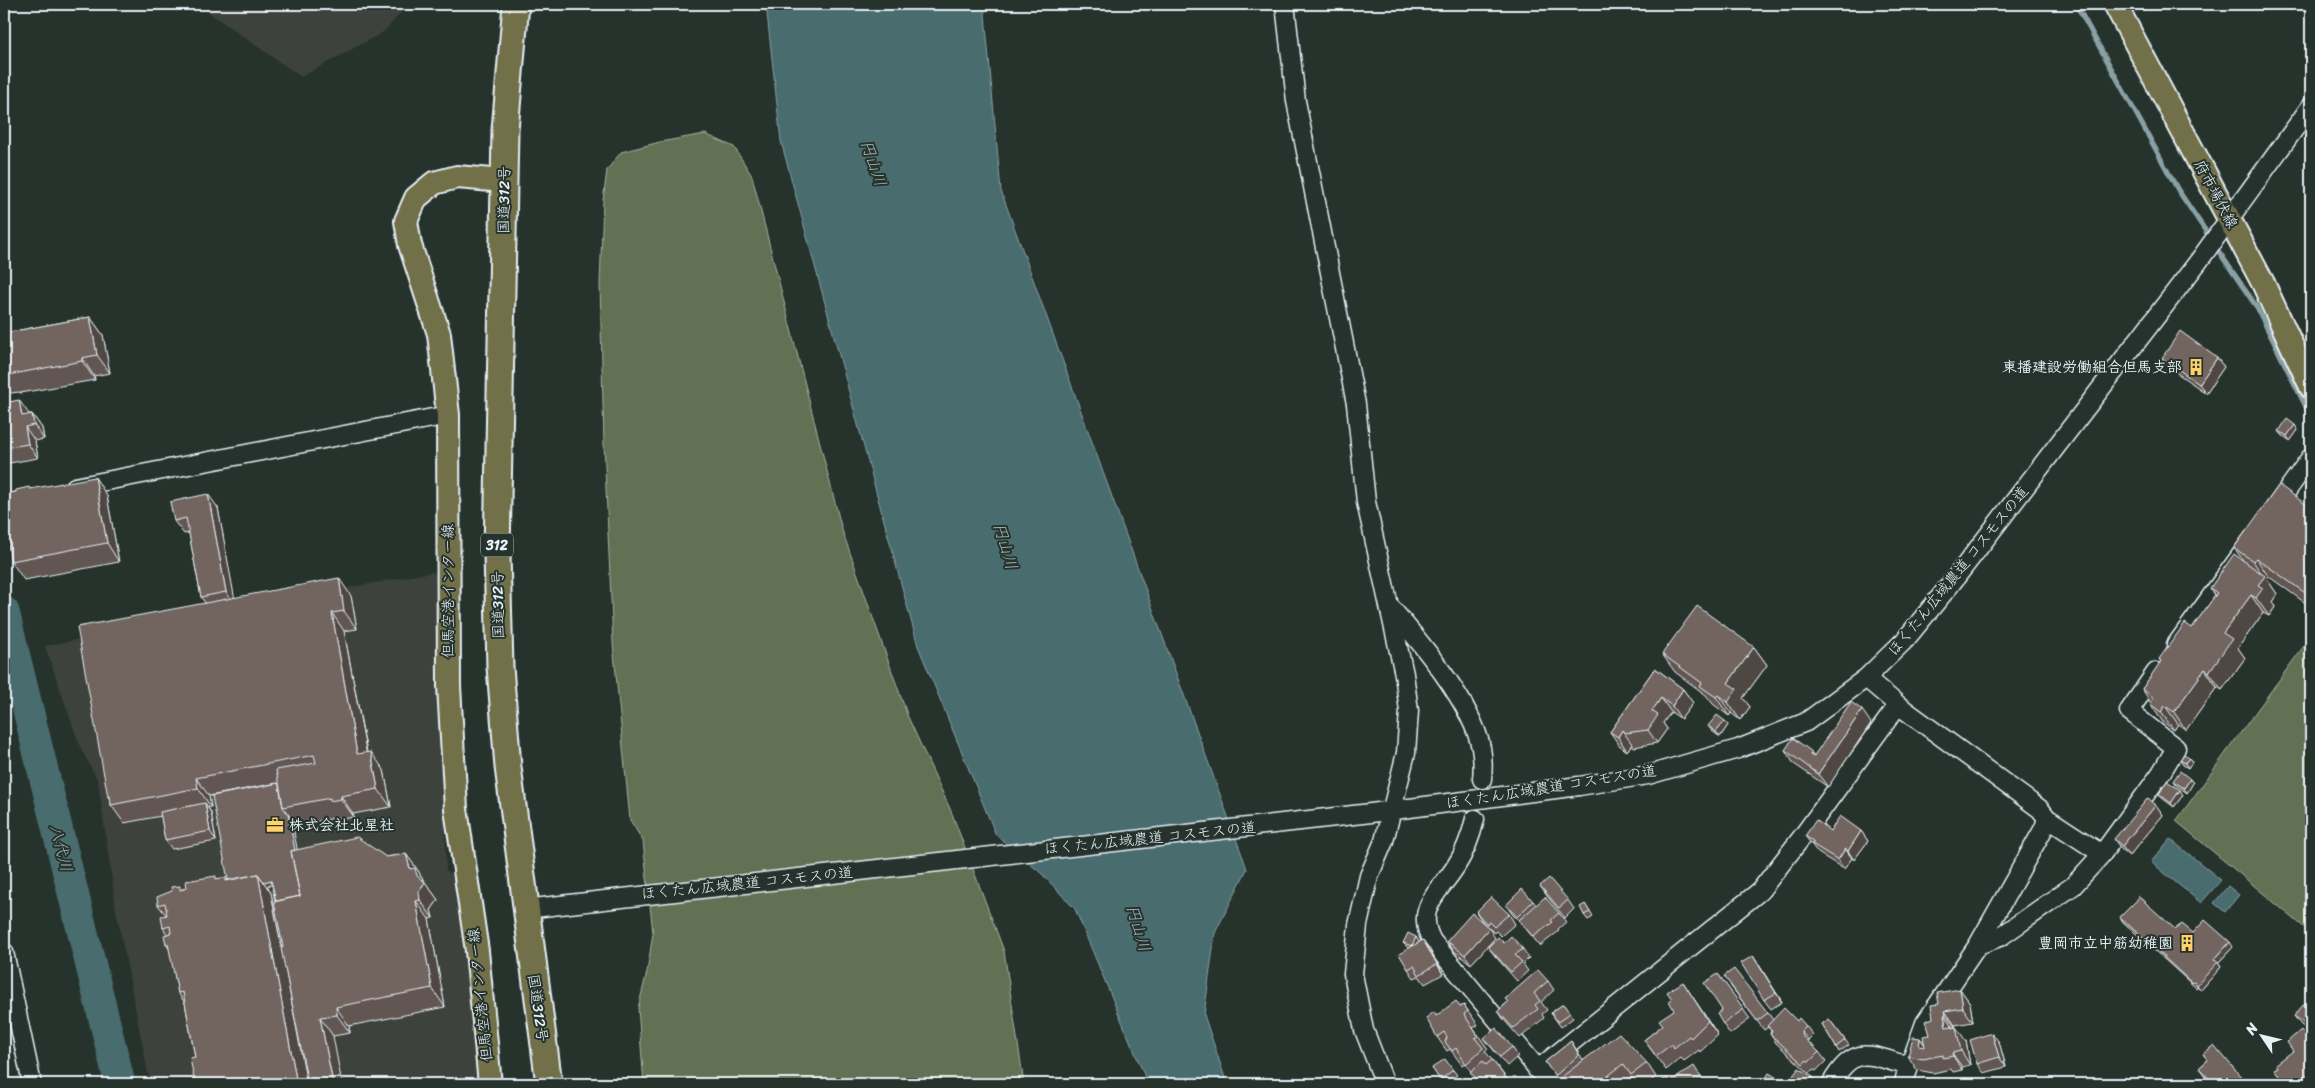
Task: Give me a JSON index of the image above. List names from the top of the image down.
{
  "streets": {
    "highway": ["国道312号", "312"],
    "main road": ["府市場伏線", "但馬空港インター線"],
    "street": ["ほくたん広域農道 コスモスの道"]
  },
  "crossings": [
    ["府市場伏線", "ほくたん広域農道 コスモスの道"],
    ["国道312号", "ほくたん広域農道 コスモスの道"],
    ["国道312号", "但馬空港インター線"]
  ],
  "water": ["円山川", "八代川"],
  "places": {
    "building": ["東播建設労働組合但馬支部", "豊岡市立中筋幼稚園"],
    "office": ["株式会社北星社"]
  },
  "north": "top left"
}
